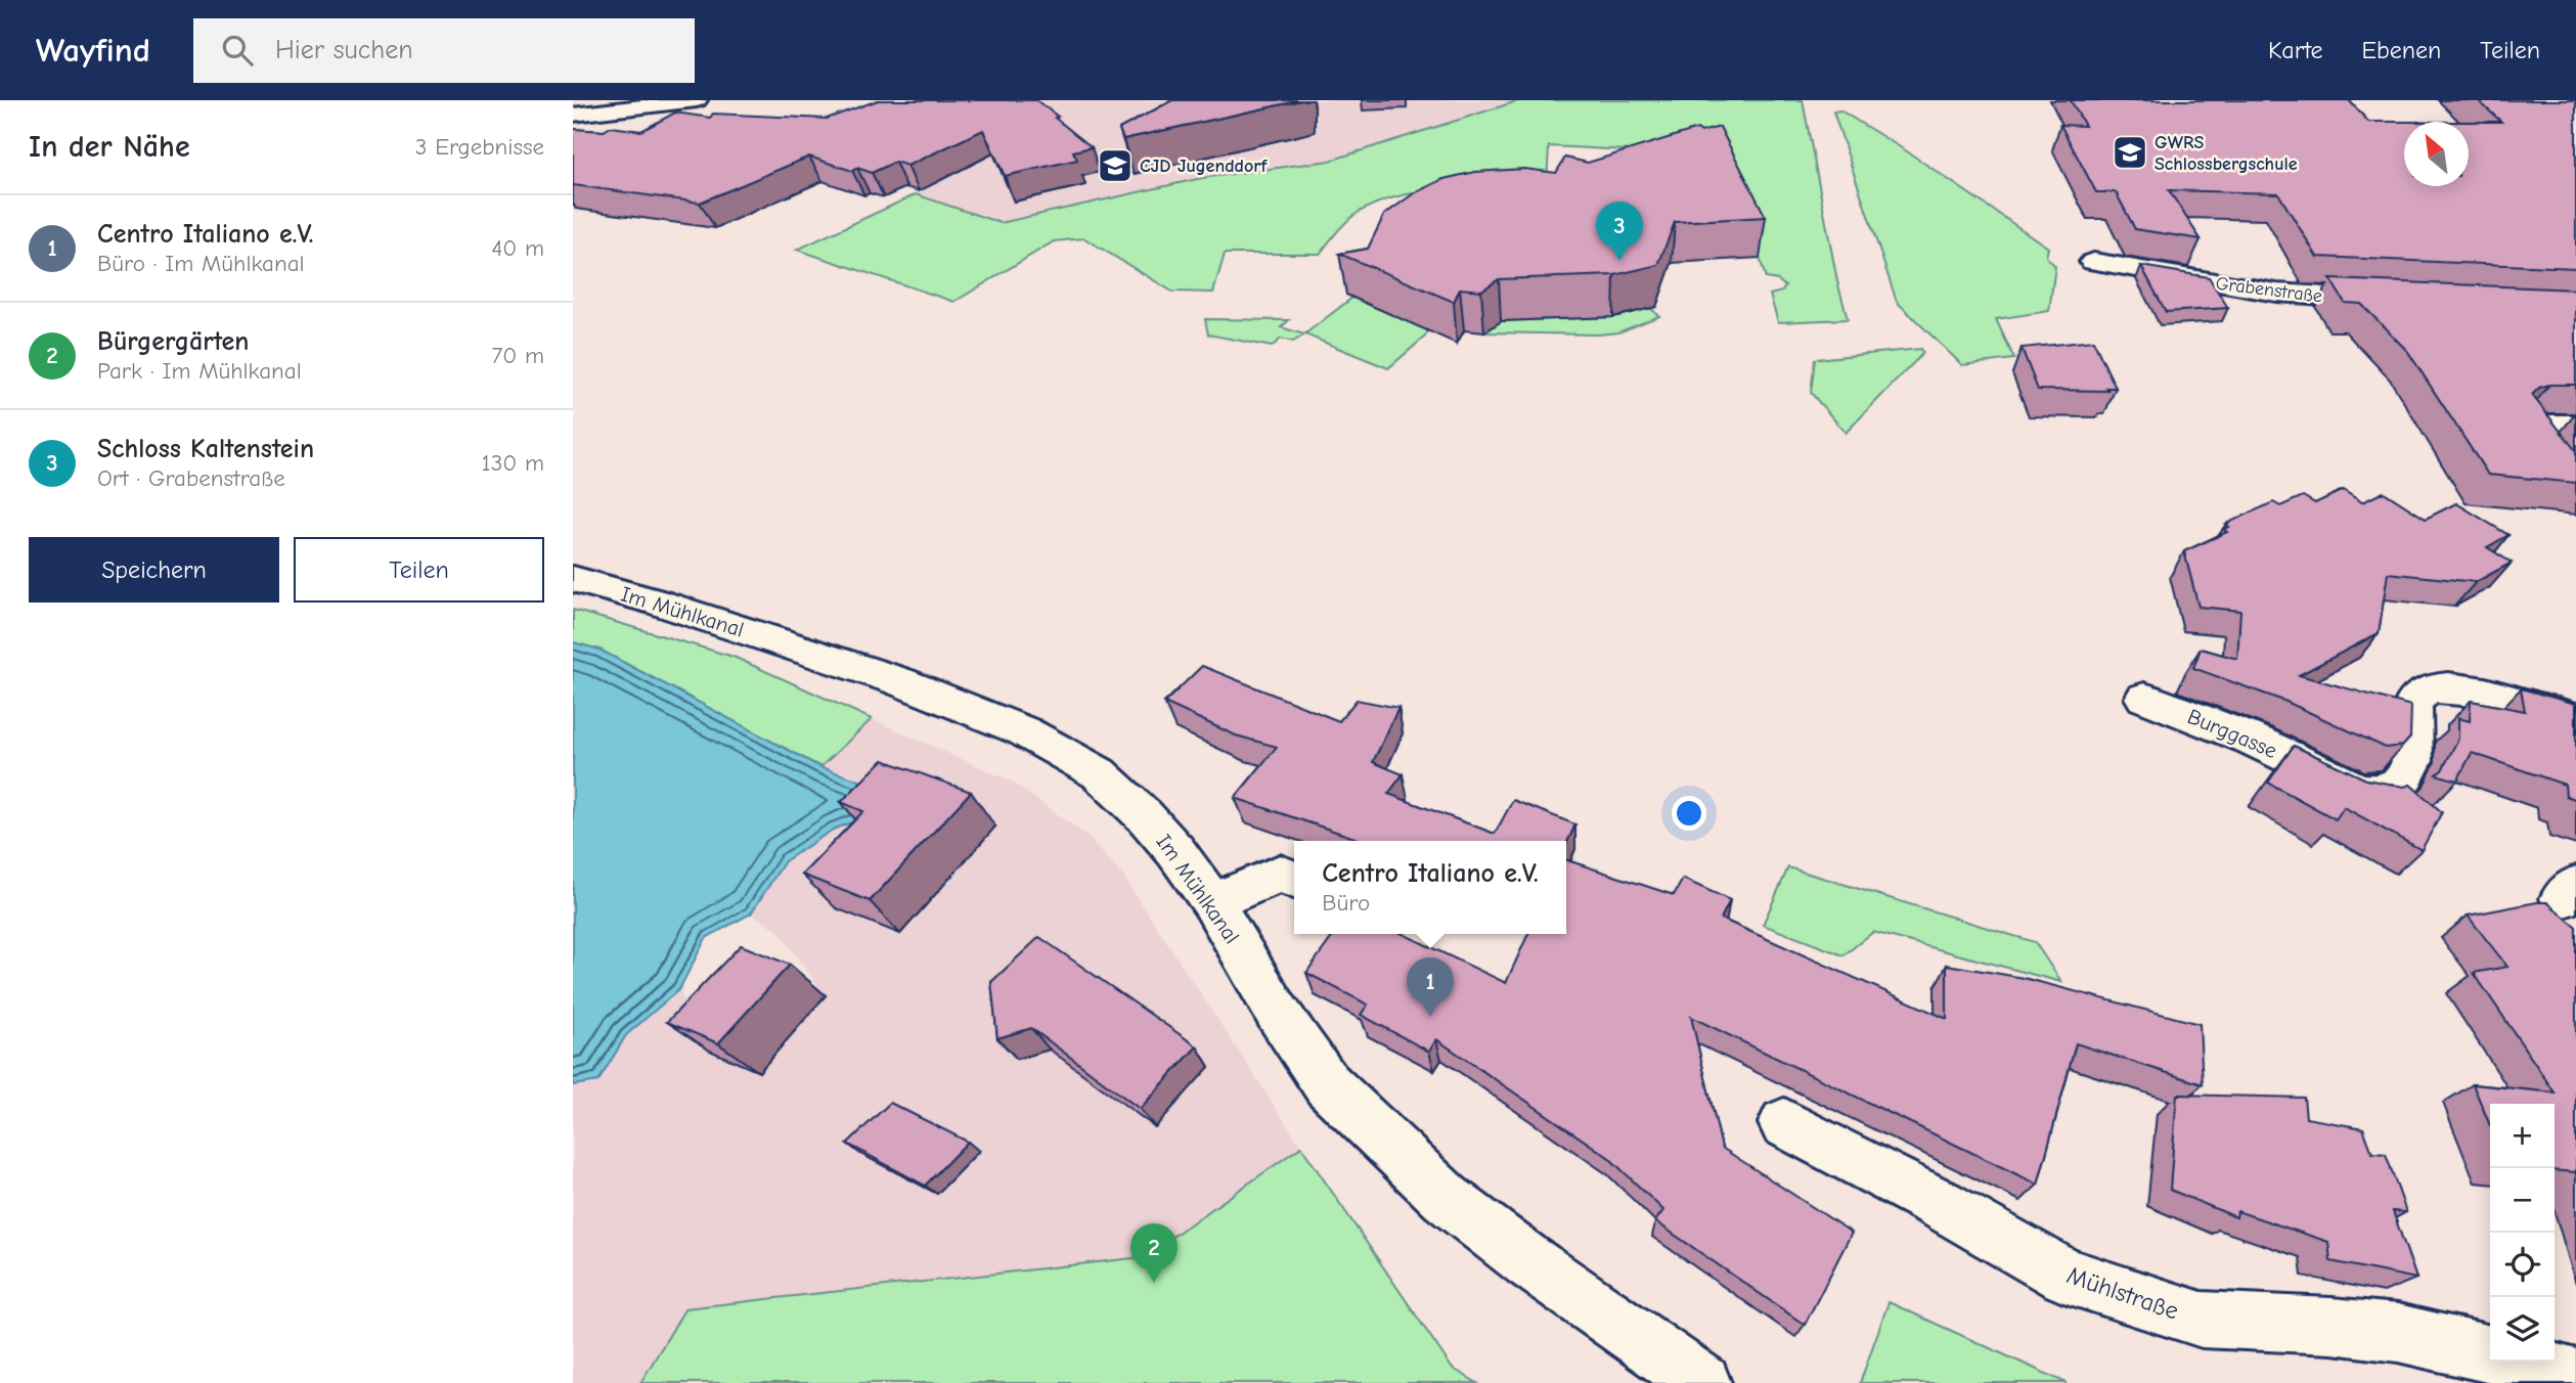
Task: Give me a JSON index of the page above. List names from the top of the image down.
{
  "streets": {
    "street": [
      "Grabenstraße",
      "Im Mühlkanal",
      "Burggasse",
      "Mühlstraße"
    ]
  },
  "places": {
    "school or university": ["GWRS Schlossbergschule", "CJD Jugenddorf"]
  },
  "north": "top left",
  "page": {
    "header": "Wayfind",
    "search": "Hier suchen",
    "nav": ["Karte", "Ebenen", "Teilen"],
    "heading": ["In der Nähe", "3 Ergebnisse"],
    "list": [
      {
        "mark": "1",
        "name": "Centro Italiano e.V.",
        "note": "Büro · Im Mühlkanal",
        "value": "40 m"
      },
      {
        "mark": "2",
        "name": "Bürgergärten",
        "note": "Park · Im Mühlkanal",
        "value": "70 m"
      },
      {
        "mark": "3",
        "name": "Schloss Kaltenstein",
        "note": "Ort · Grabenstraße",
        "value": "130 m"
      }
    ],
    "pins": ["3", "1", "2"],
    "buttons": ["Speichern", "Teilen"],
    "popup": ["Centro Italiano e.V.", "Büro"],
    "map_buttons": ["+", "−"]
  }
}
